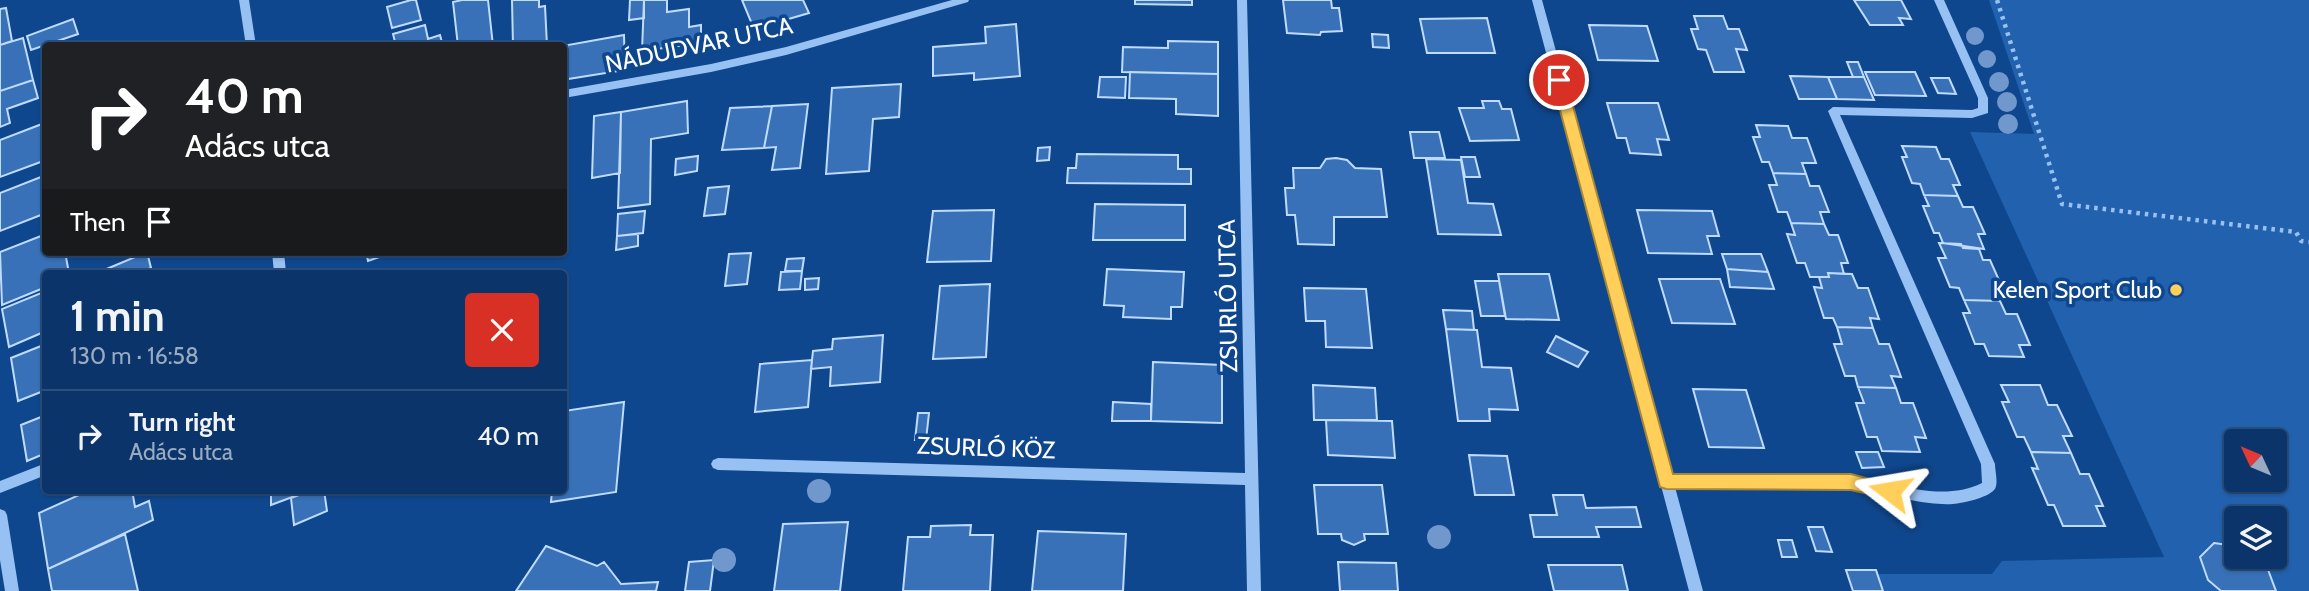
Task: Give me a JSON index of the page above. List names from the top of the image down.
{
  "streets": {
    "street": ["NÁDUDVAR UTCA", "ZSURLÓ UTCA", "ZSURLÓ KÖZ"]
  },
  "crossings": [
    ["ZSURLÓ UTCA", "ZSURLÓ KÖZ"]
  ],
  "places": ["Kelen Sport Club"],
  "north": "top left",
  "page": {
    "turn": ["40 m", "Adács utca"],
    "then": "Then",
    "heading": ["1 min", "130 m · 16:58"],
    "list": [
      {
        "name": "Turn right",
        "note": "Adács utca",
        "value": "40 m"
      }
    ]
  }
}
